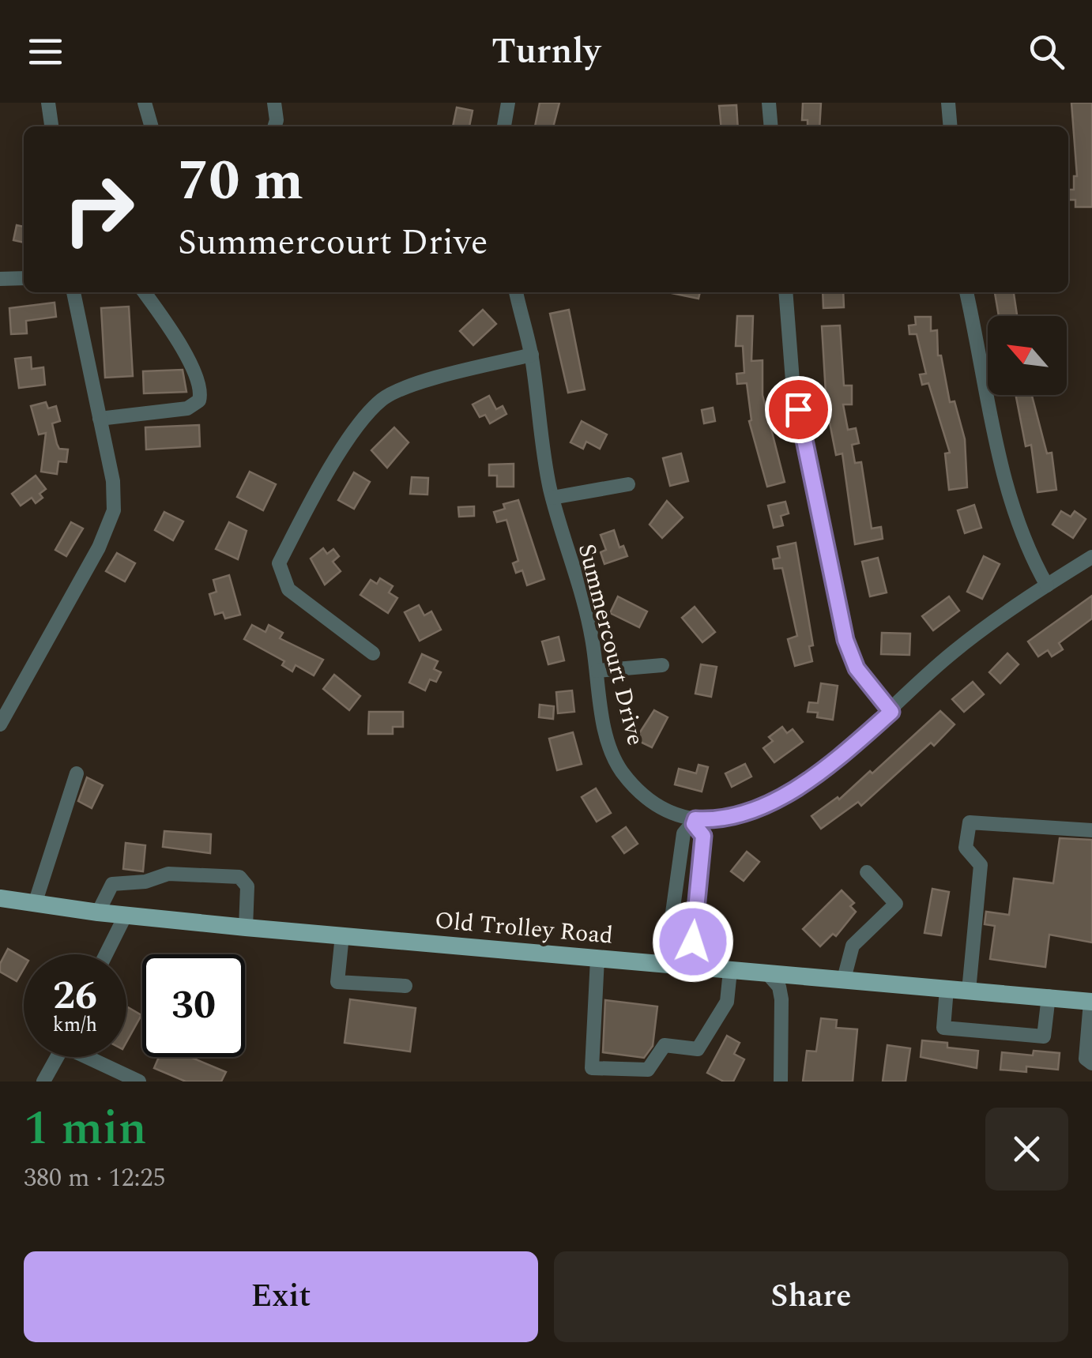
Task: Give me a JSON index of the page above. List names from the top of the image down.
{
  "streets": {
    "main road": ["Old Trolley Road"],
    "street": ["Summercourt Drive"]
  },
  "north": "top left",
  "page": {
    "header": "Turnly",
    "turn": ["70 m", "Summercourt Drive"],
    "speed": "26 km/h",
    "limit": "30",
    "heading": ["1 min", "380 m · 12:25"],
    "buttons": ["Exit", "Share"]
  }
}
